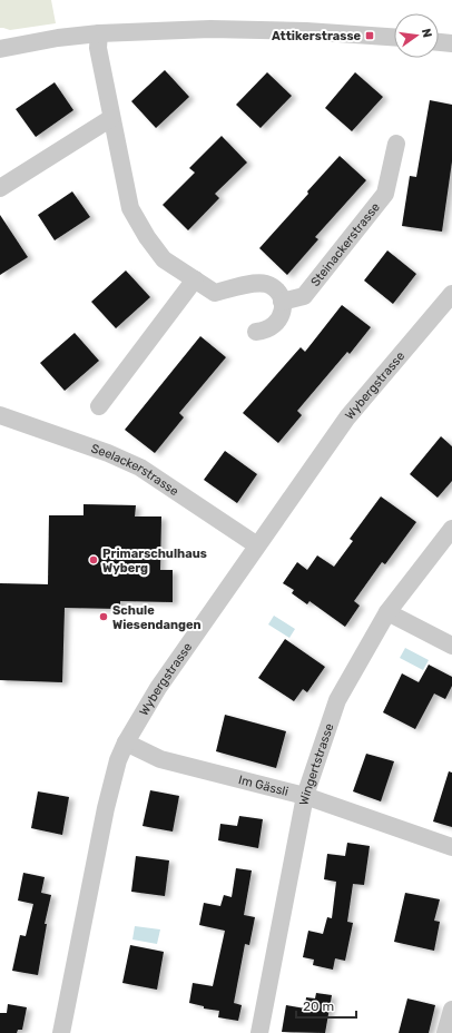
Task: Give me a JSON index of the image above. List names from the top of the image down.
{
  "streets": {
    "street": [
      "Steinackerstrasse",
      "Wybergstrasse",
      "Seelackerstrasse",
      "Wingertstrasse",
      "Im Gässli"
    ]
  },
  "crossings": [
    ["Wybergstrasse", "Seelackerstrasse"],
    ["Wybergstrasse", "Im Gässli"],
    ["Wingertstrasse", "Im Gässli"]
  ],
  "places": {
    "transit": ["Attikerstrasse"],
    "other": ["Primarschulhaus Wyberg", "Schule Wiesendangen"]
  },
  "scale_bar": "20 m",
  "north": "right"
}
